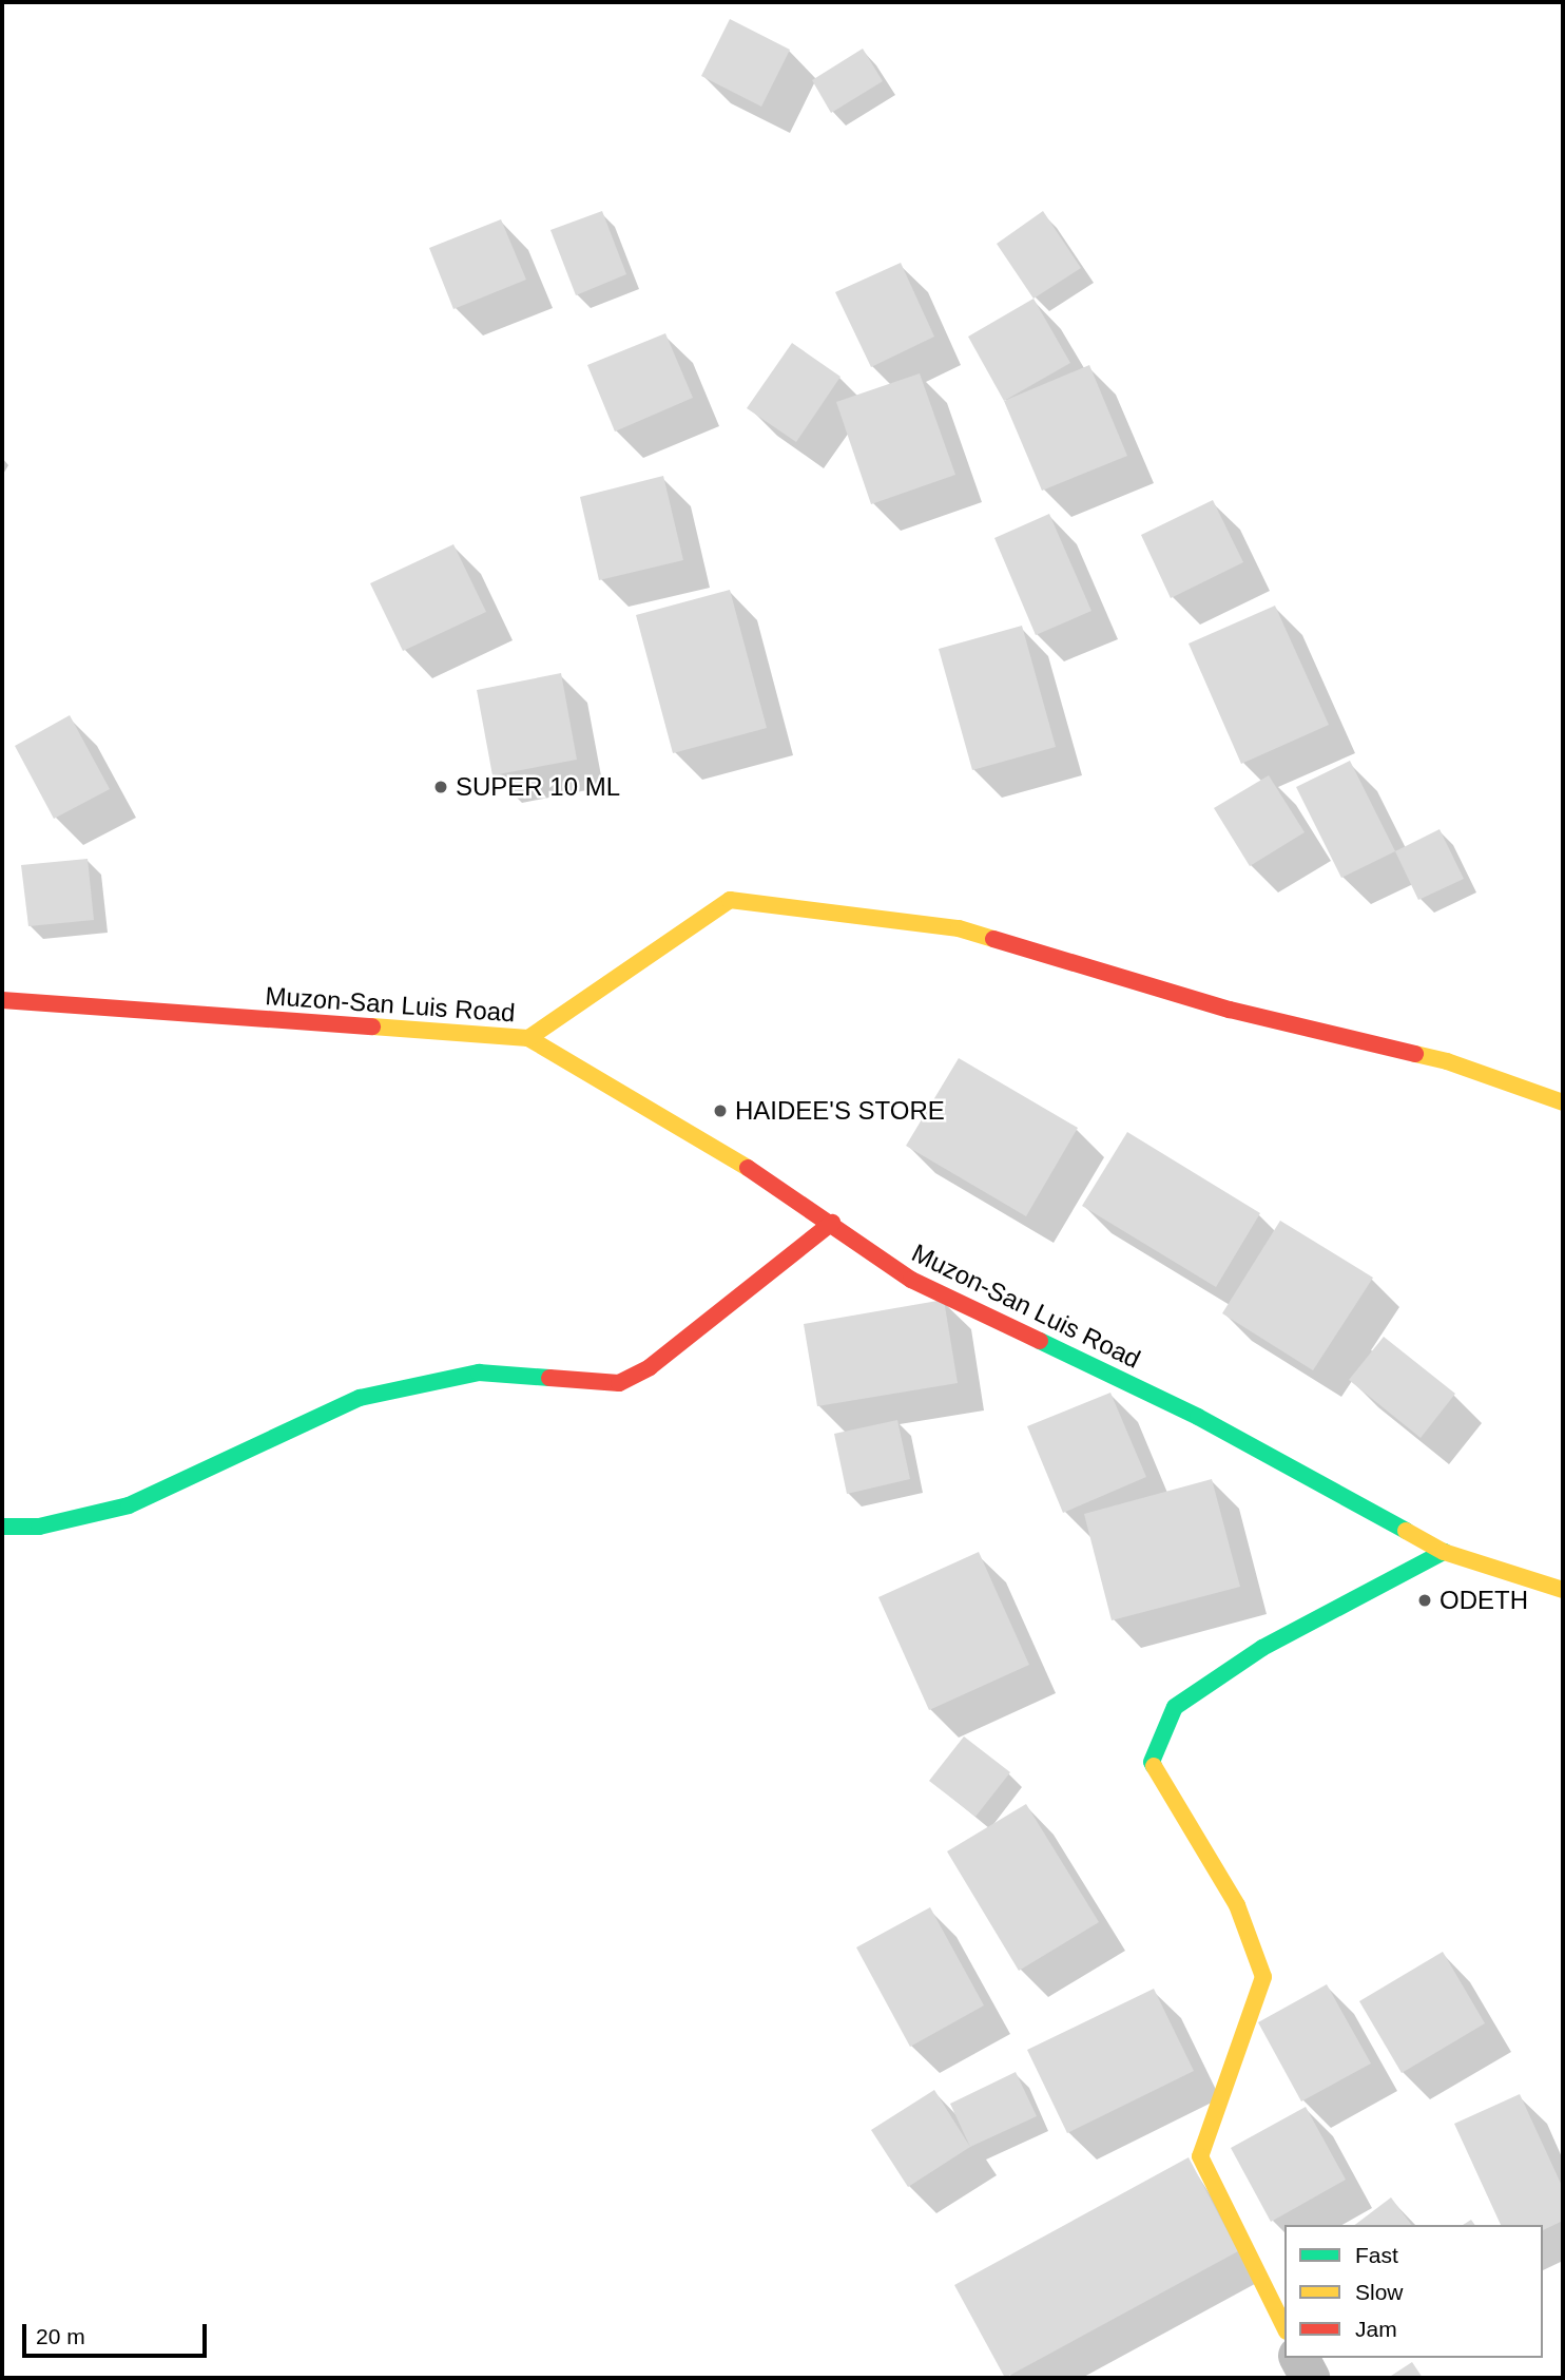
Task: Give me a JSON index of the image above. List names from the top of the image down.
{
  "streets": {
    "street": ["Muzon-San Luis Road"]
  },
  "places": ["SUPER 10 ML", "HAIDEE'S STORE", "ODETH"],
  "legend": ["Fast", "Slow", "Jam"],
  "scale_bar": "20 m"
}
